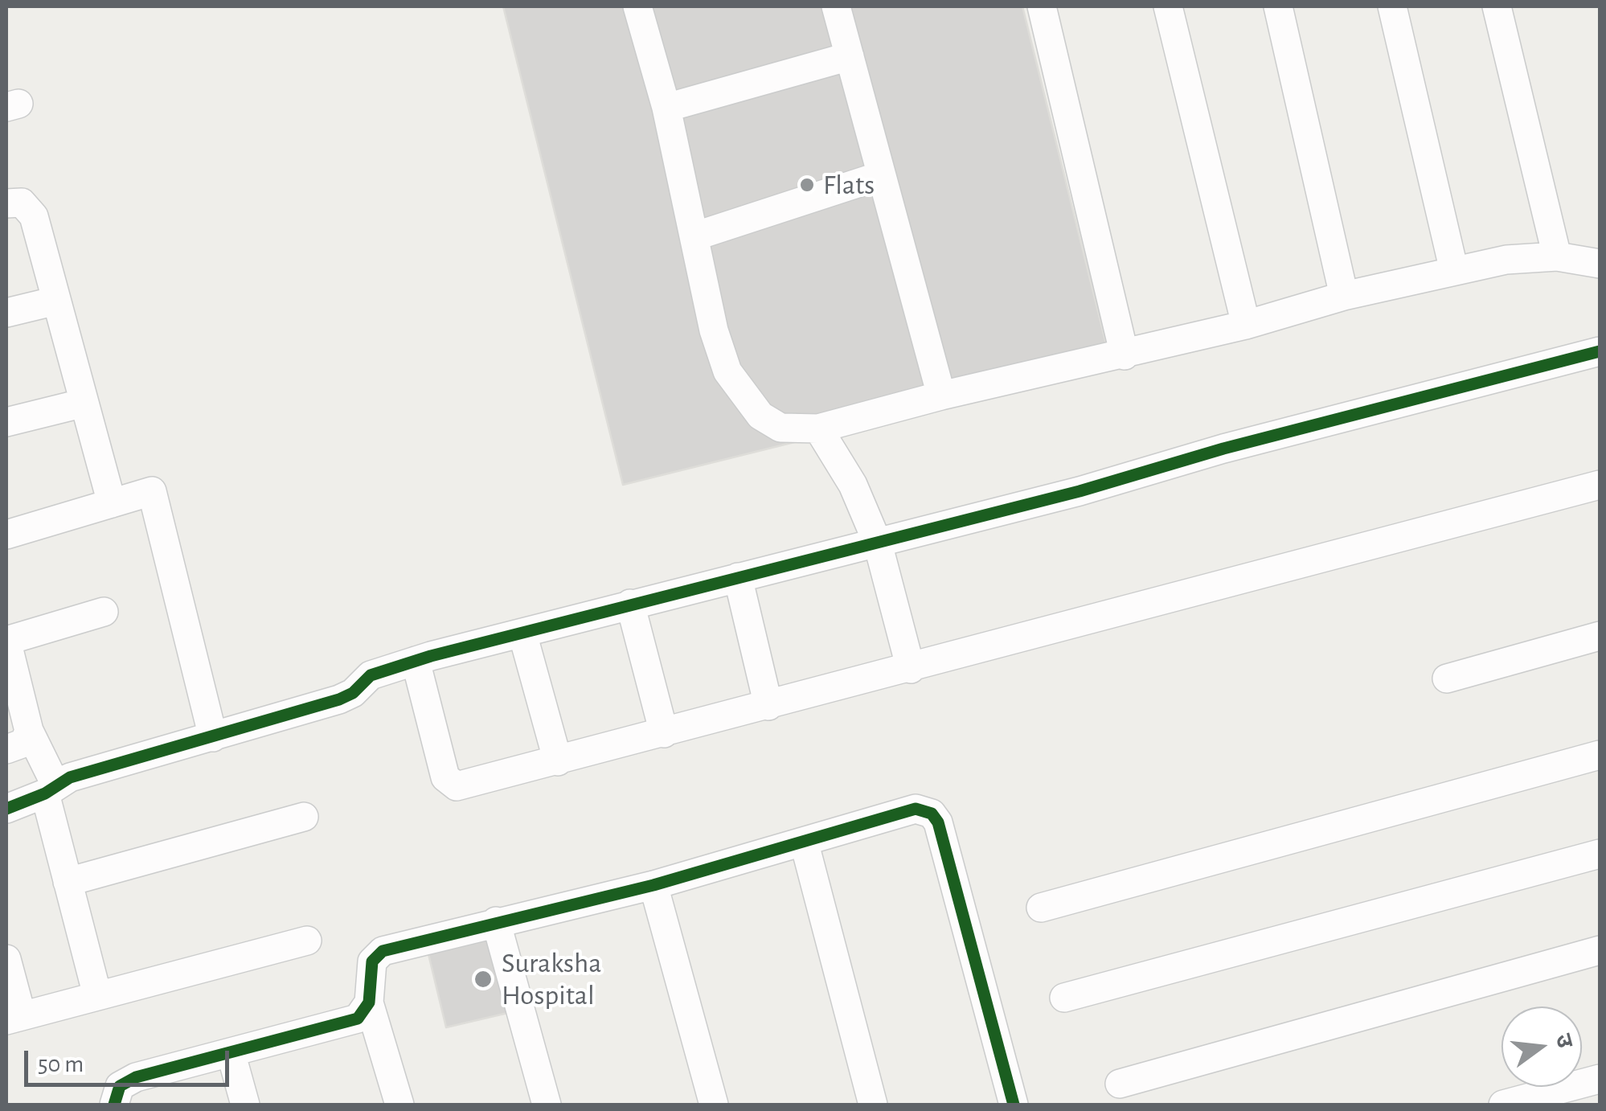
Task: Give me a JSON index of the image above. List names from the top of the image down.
{
  "places": ["Flats", "Suraksha Hospital"],
  "scale_bar": "50 m",
  "north": "right"
}
